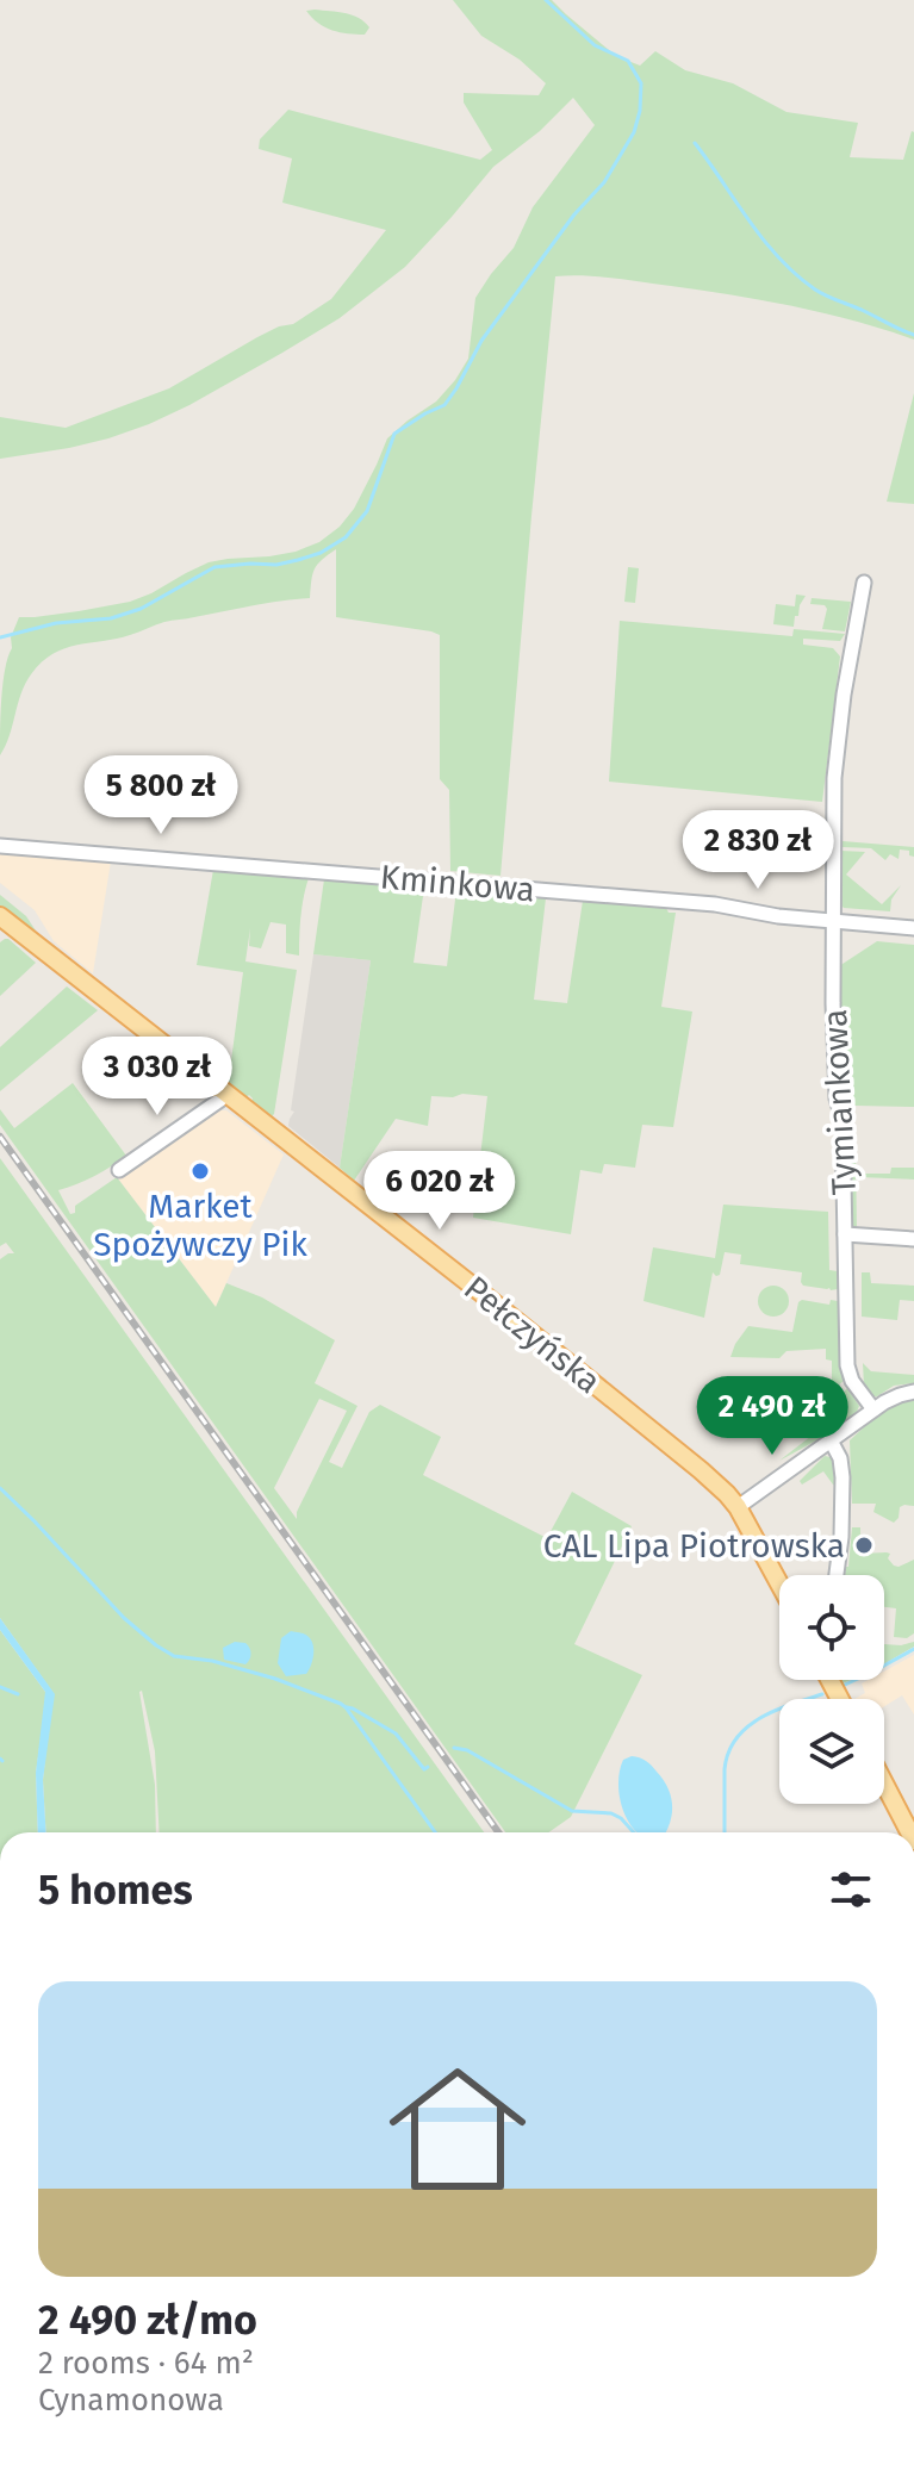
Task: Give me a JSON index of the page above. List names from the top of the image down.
{
  "streets": {
    "main road": ["Pełczyńska"],
    "street": ["Kminkowa", "Tymiankowa"]
  },
  "crossings": [
    ["Kminkowa", "Tymiankowa"]
  ],
  "places": ["Market Spożywczy Pik", "CAL Lipa Piotrowska"],
  "page": {
    "price": [
      "5 800 zł",
      "2 830 zł",
      "3 030 zł",
      "6 020 zł",
      "2 490 zł"
    ],
    "heading": "5 homes",
    "list": [
      {
        "name": "2 490 zł/mo",
        "note": "2 rooms · 64 m² · Cynamonowa"
      }
    ]
  }
}
